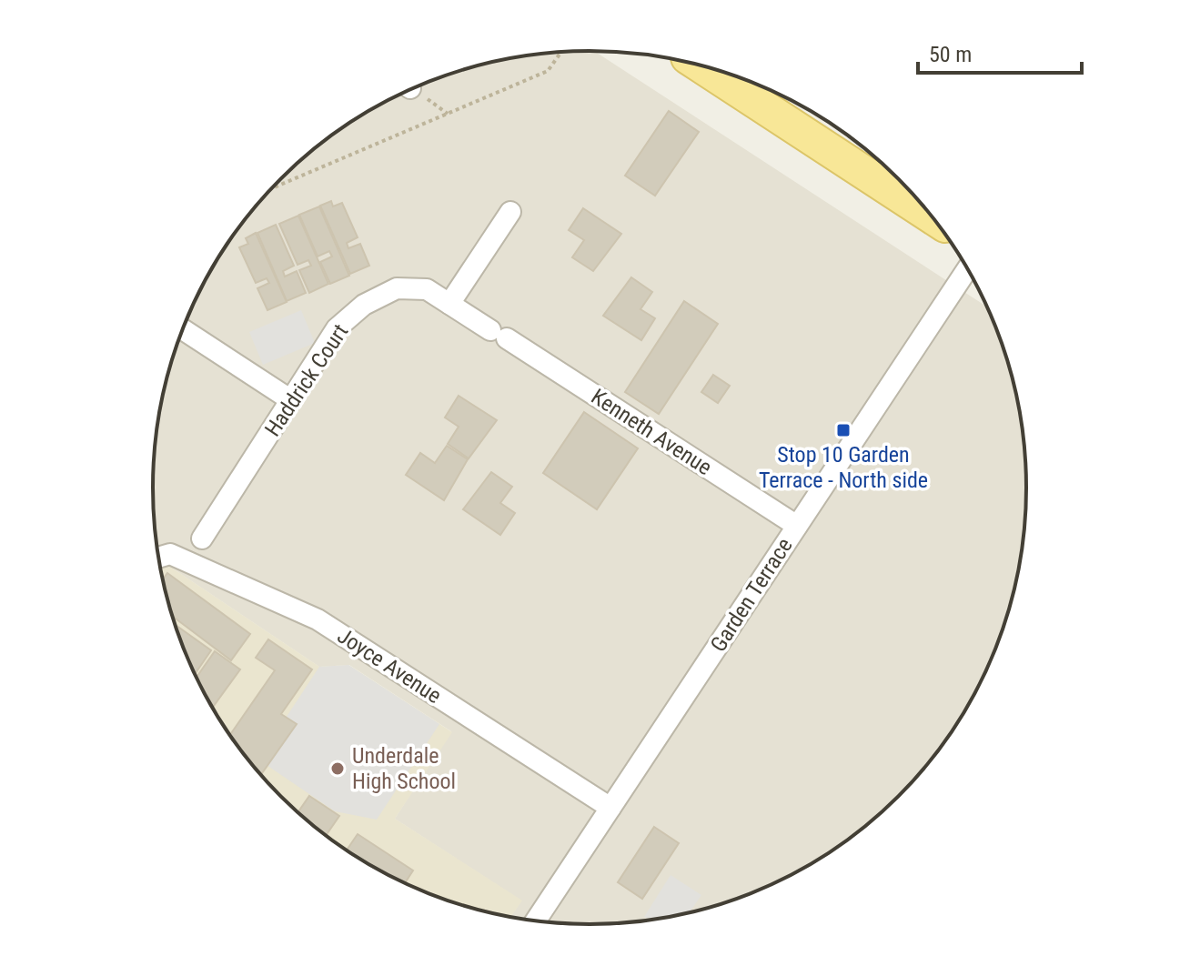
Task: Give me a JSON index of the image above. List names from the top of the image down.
{
  "streets": {
    "street": [
      "Haddrick Court",
      "Kenneth Avenue",
      "Garden Terrace",
      "Joyce Avenue"
    ]
  },
  "crossings": [
    ["Haddrick Court", "Kenneth Avenue"],
    ["Kenneth Avenue", "Garden Terrace"],
    ["Garden Terrace", "Joyce Avenue"]
  ],
  "places": {
    "transit": ["Stop 10 Garden Terrace - North side"],
    "other": ["Underdale High School"]
  },
  "scale_bar": "50 m"
}
